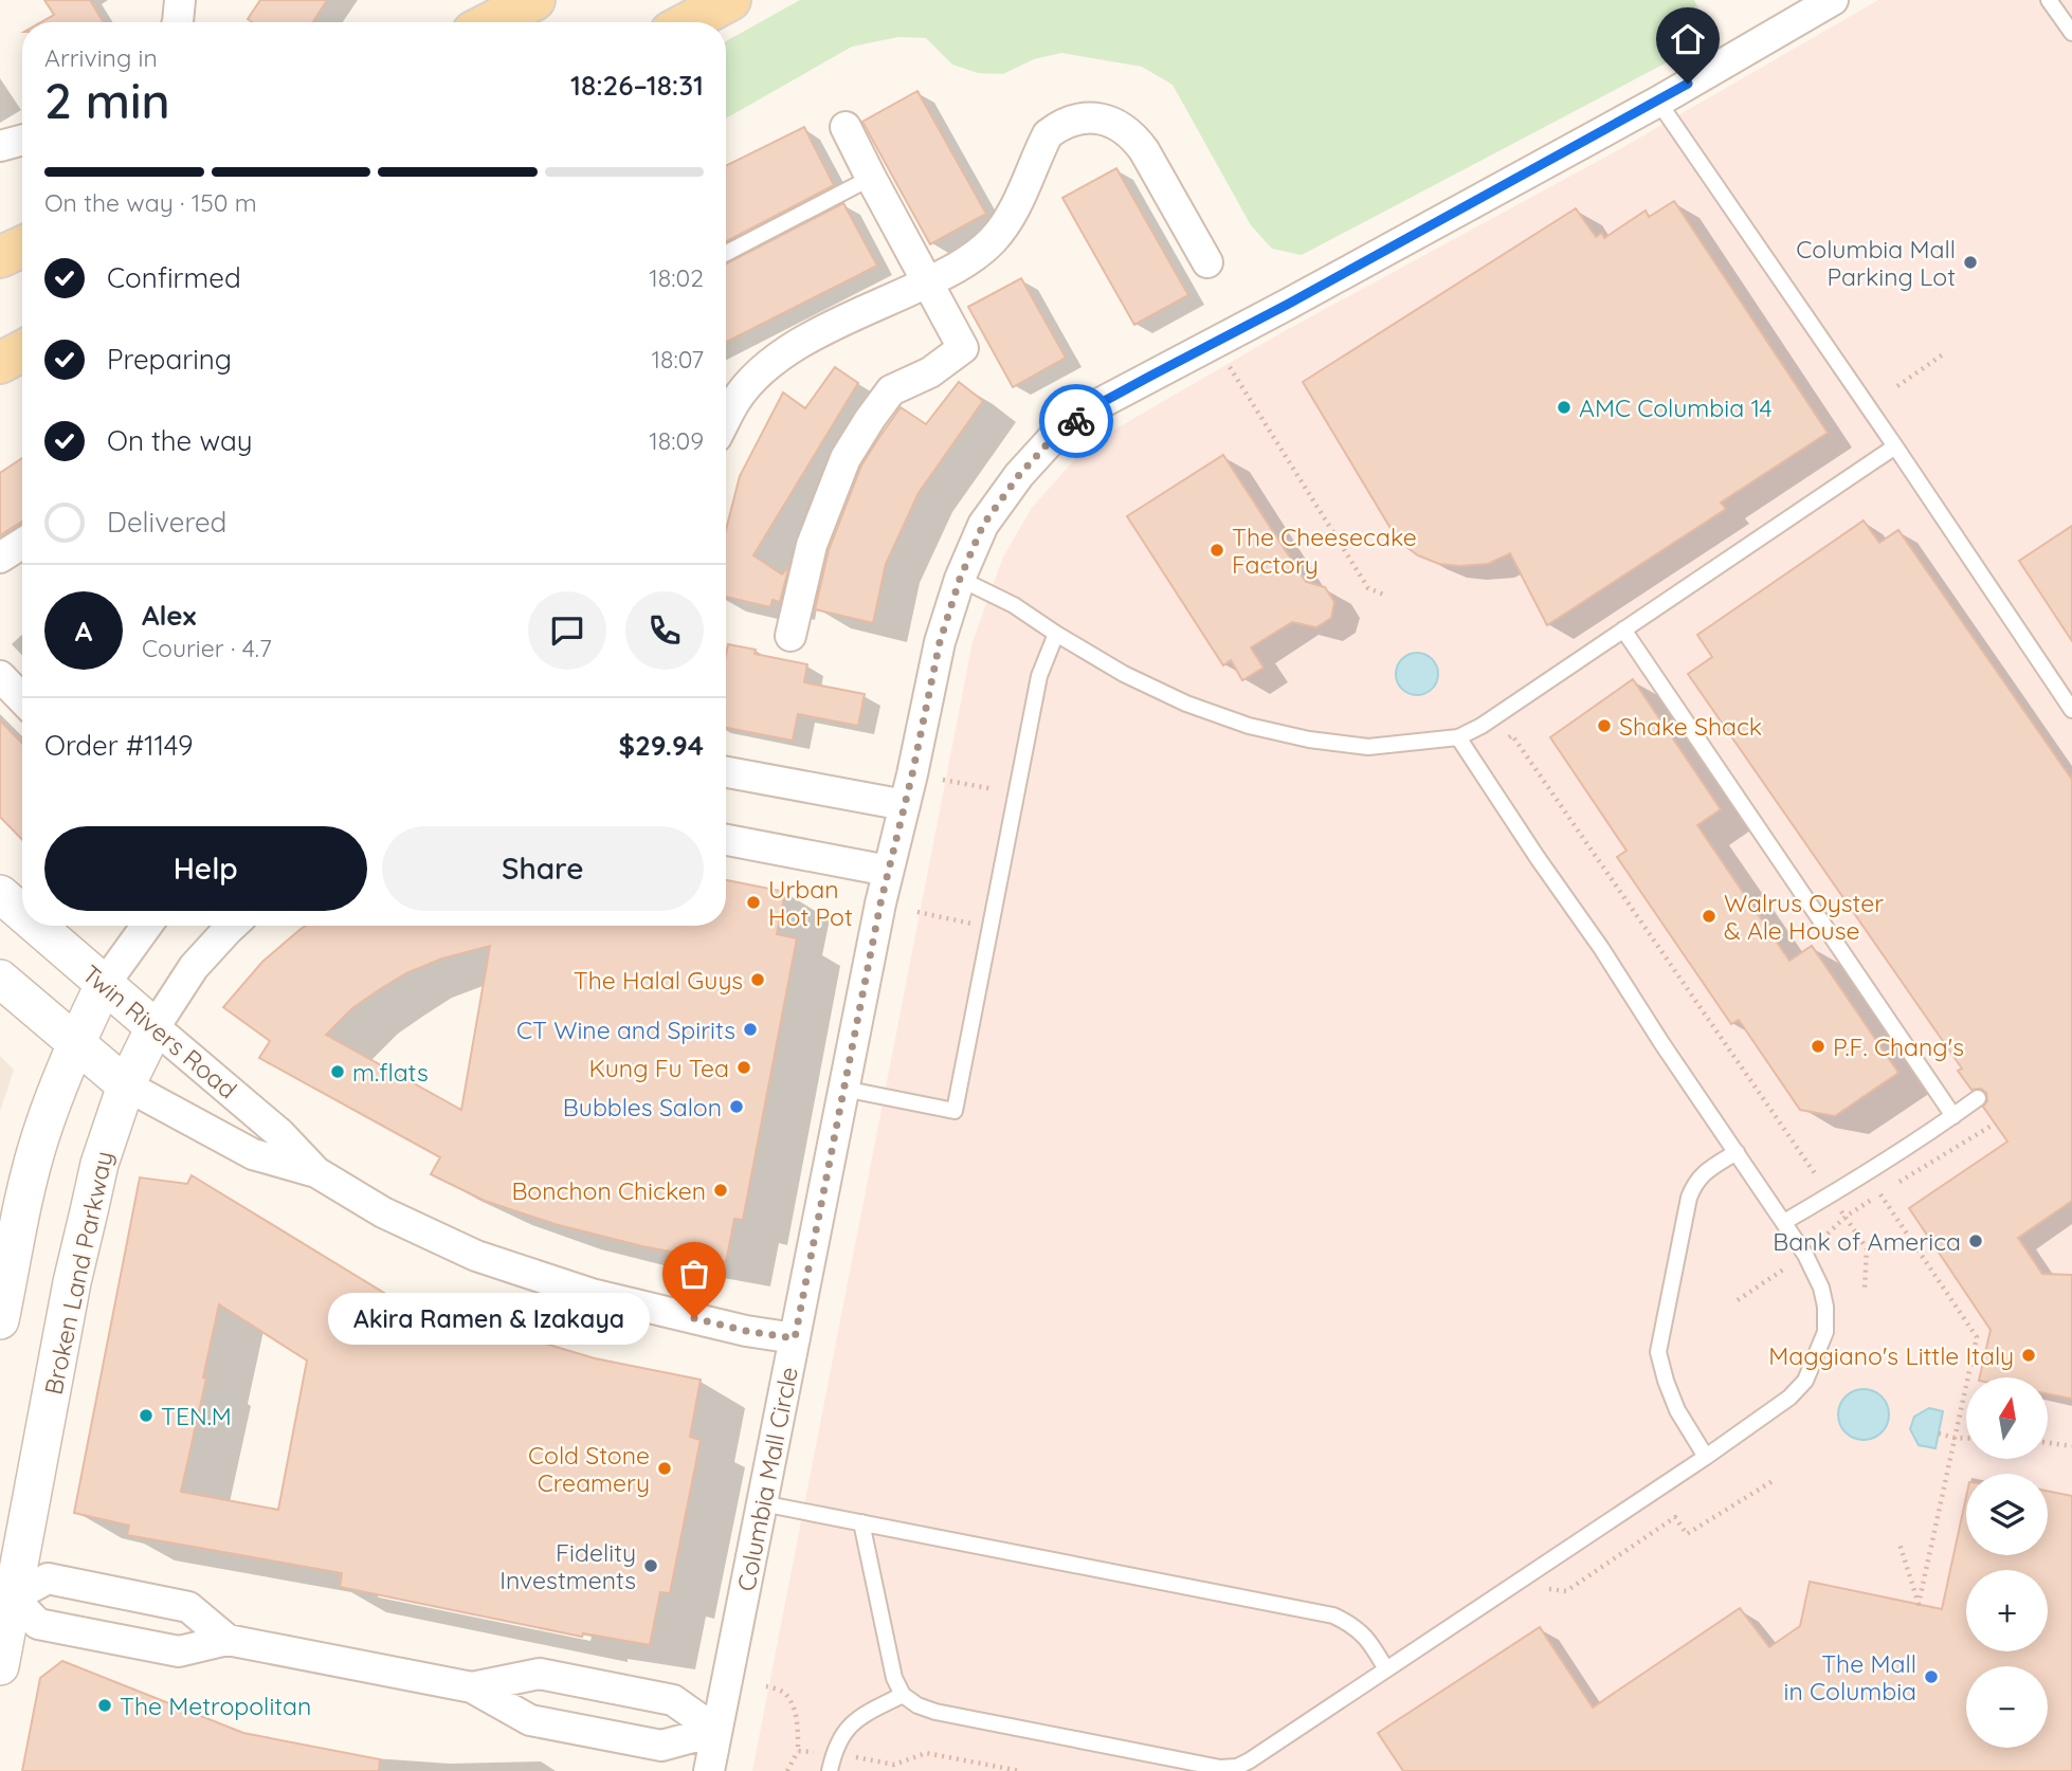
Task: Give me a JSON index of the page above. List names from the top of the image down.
{
  "streets": {
    "street": ["Twin Rivers Road", "Broken Land Parkway", "Columbia Mall Circle"]
  },
  "crossings": [
    ["Twin Rivers Road", "Broken Land Parkway"],
    ["Twin Rivers Road", "Columbia Mall Circle"]
  ],
  "places": [
    "Columbia Mall Parking Lot",
    "AMC Columbia 14",
    "The Cheesecake Factory",
    "Shake Shack",
    "Urban Hot Pot",
    "Walrus Oyster & Ale House",
    "The Halal Guys",
    "CT Wine and Spirits",
    "P.F. Chang's",
    "Kung Fu Tea",
    "m.flats",
    "Bubbles Salon",
    "Bonchon Chicken",
    "Bank of America",
    "Akira Ramen & Izakaya",
    "Maggiano's Little Italy",
    "TEN.M",
    "Cold Stone Creamery",
    "Fidelity Investments",
    "The Mall in Columbia",
    "The Metropolitan"
  ],
  "north": "top",
  "page": {
    "heading": ["2 min", "Arriving in", "18:26–18:31"],
    "panel": [
      "Alex",
      "Courier · 4.7",
      "Order #1149",
      "$29.94"
    ],
    "bar": "On the way · 150 m",
    "list": [
      ["Confirmed", "18:02"],
      ["Preparing", "18:07"],
      ["On the way", "18:09"],
      "Delivered"
    ],
    "round": "A",
    "buttons": ["Help", "Share"],
    "bubble": "Akira Ramen & Izakaya",
    "map_buttons": ["+", "−"]
  }
}
